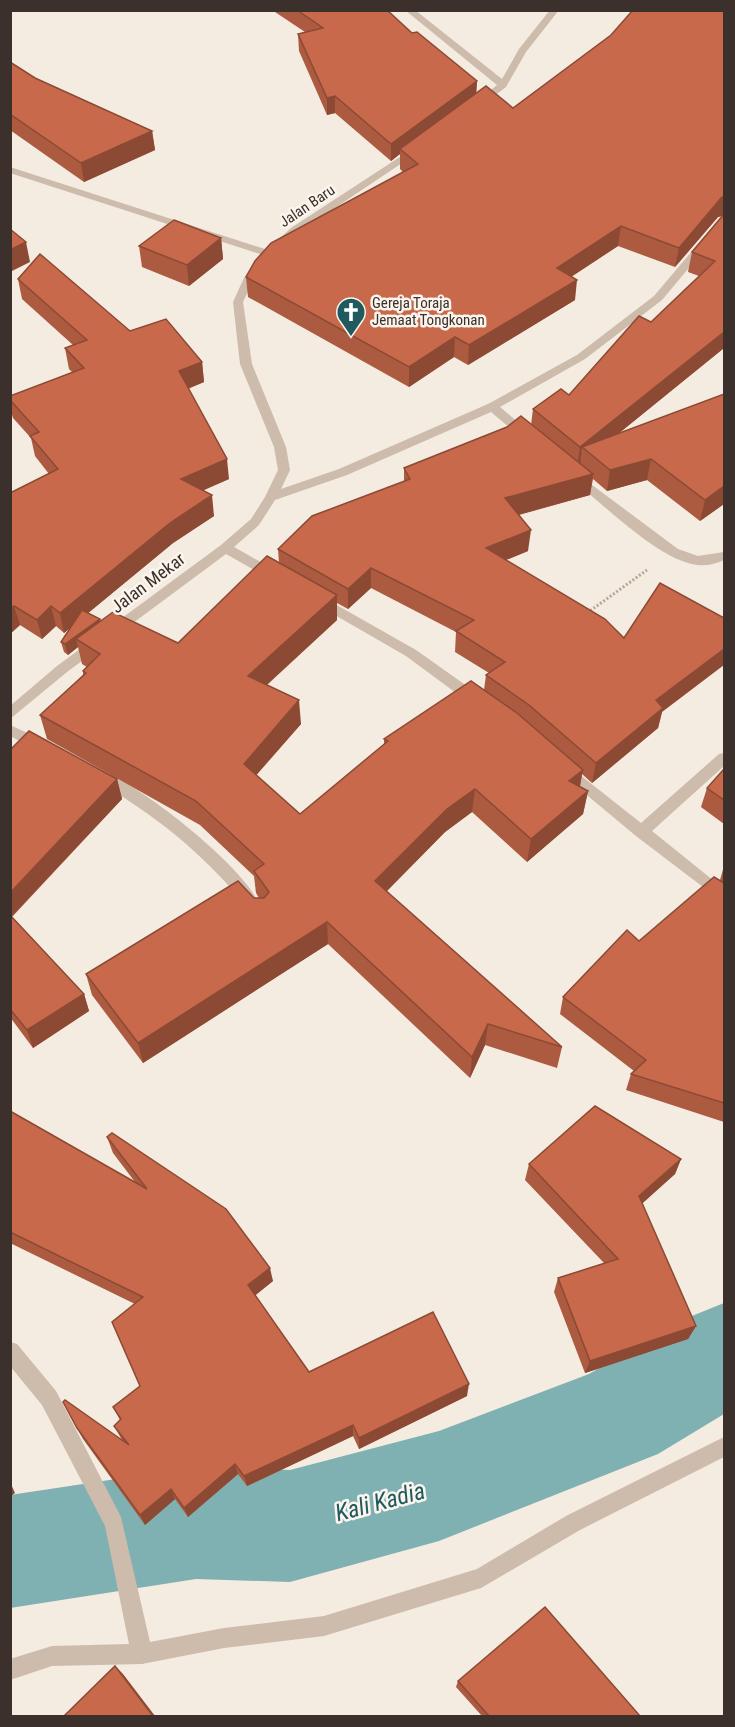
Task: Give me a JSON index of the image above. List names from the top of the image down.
{
  "streets": {
    "street": ["Jalan Baru", "Jalan Mekar"]
  },
  "crossings": [
    ["Jalan Baru", "Jalan Mekar"]
  ],
  "water": ["Kali Kadia"],
  "places": {
    "church": ["Gereja Toraja Jemaat Tongkonan"]
  }
}
